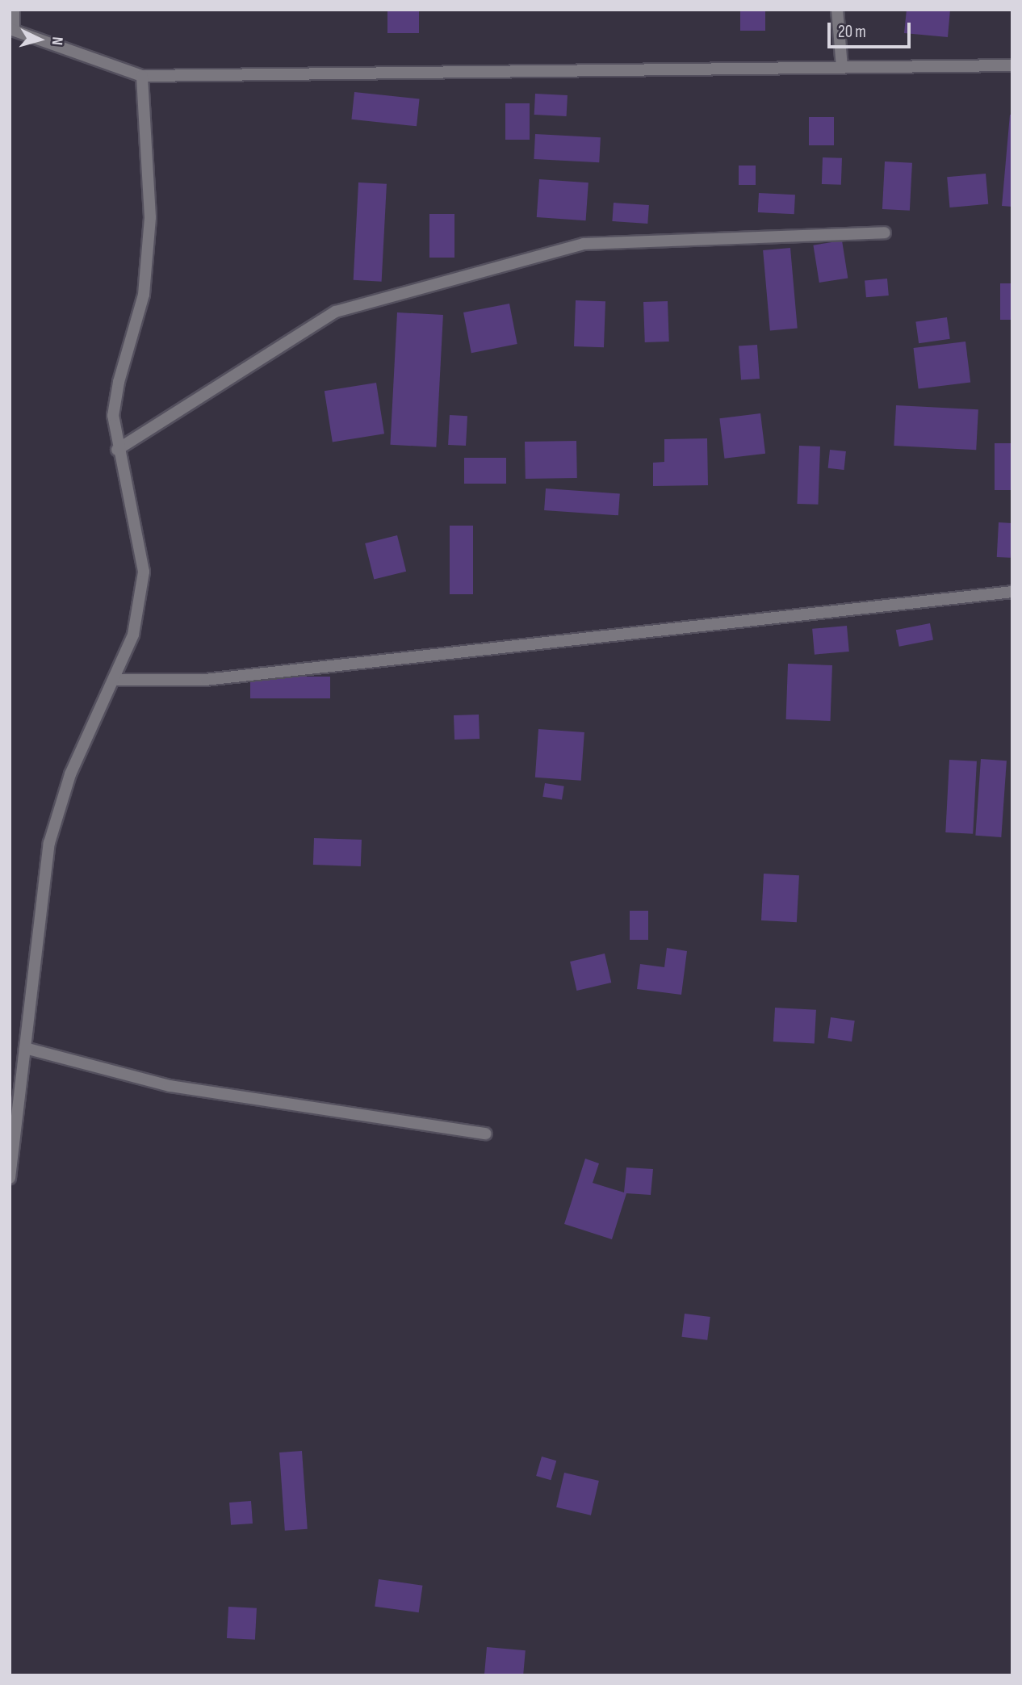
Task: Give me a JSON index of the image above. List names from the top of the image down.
{
  "scale_bar": "20 m",
  "north": "right"
}
